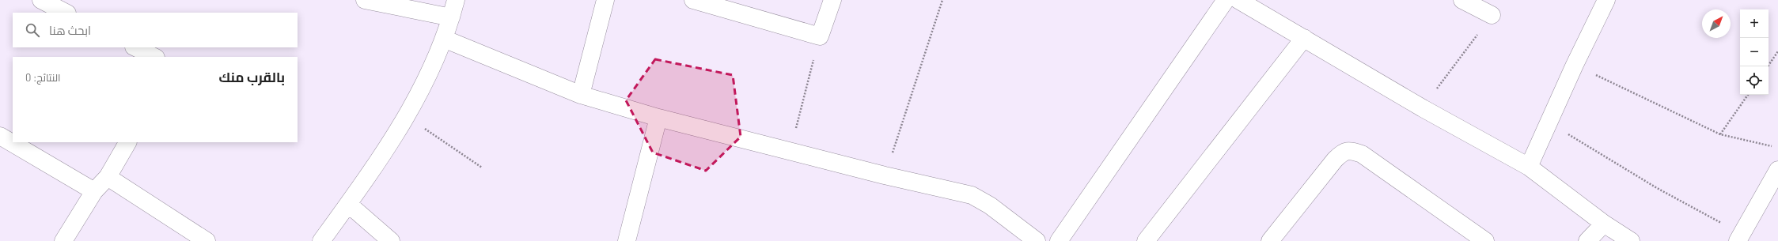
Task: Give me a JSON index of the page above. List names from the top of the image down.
{
  "north": "top right",
  "page": {
    "map_buttons": ["+", "−"],
    "search": "ابحث هنا",
    "heading": ["بالقرب منك", "النتائج: 0"]
  }
}
